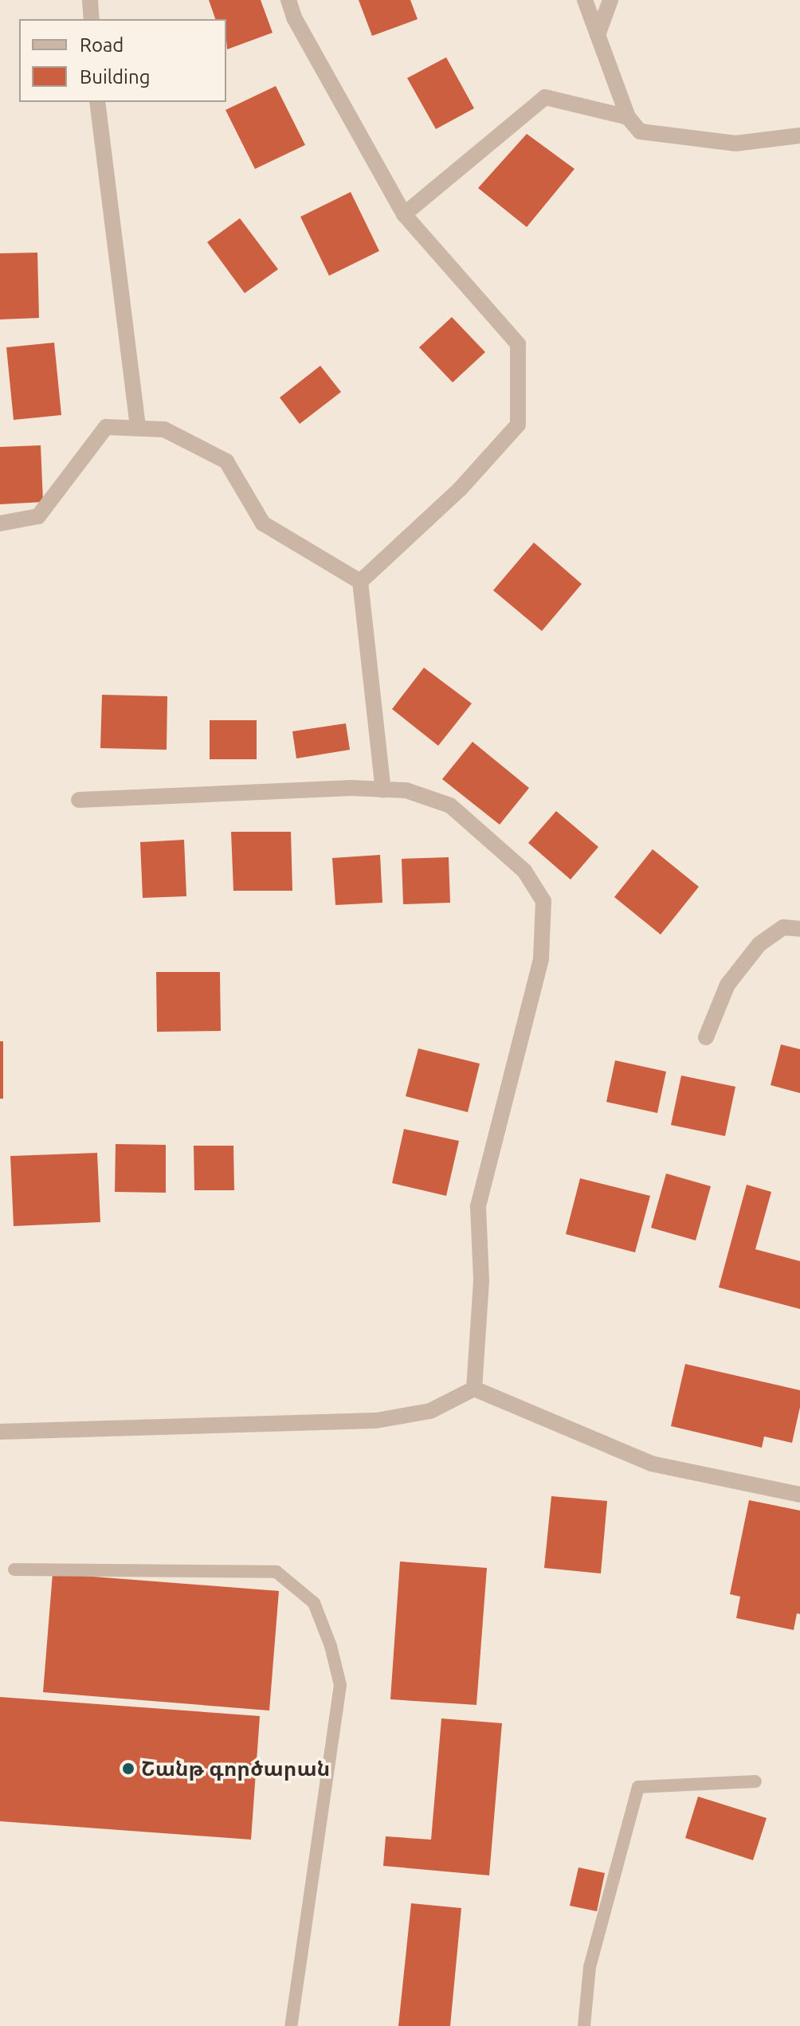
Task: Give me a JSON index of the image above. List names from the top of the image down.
{
  "places": ["Շանթ գործարան"],
  "legend": ["Road", "Building"]
}
